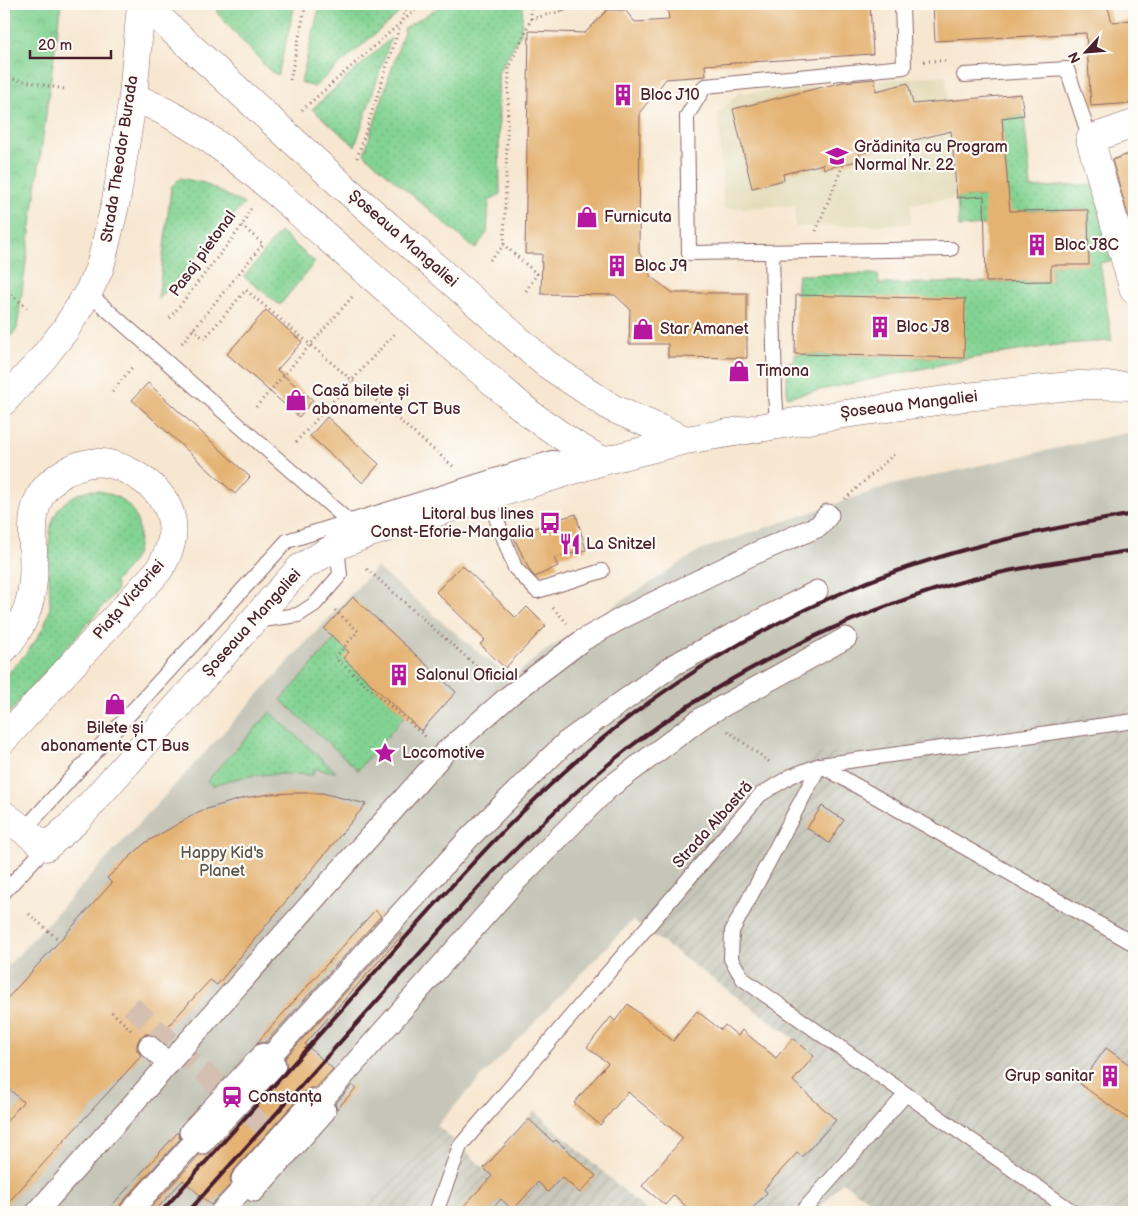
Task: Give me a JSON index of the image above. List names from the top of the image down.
{
  "streets": {
    "street": ["Strada Theodor Burada", "Șoseaua Mangaliei", "Piața Victoriei"],
    "lane": ["Strada Albastră"],
    "path": ["Pasaj pietonal"]
  },
  "crossings": [
    ["Strada Theodor Burada", "Șoseaua Mangaliei"]
  ],
  "parks": ["Happy Kid's Planet"],
  "places": {
    "building": [
      "Bloc J10",
      "Bloc J8C",
      "Bloc J9",
      "Bloc J8",
      "Salonul Oficial",
      "Grup sanitar"
    ],
    "school or university": ["Grădinița cu Program Normal Nr. 22"],
    "shop": [
      "Furnicuta",
      "Star Amanet",
      "Timona",
      "Casă bilete și abonamente CT Bus",
      "Bilete și abonamente CT Bus"
    ],
    "bus stop": ["Litoral bus lines Const-Eforie-Mangalia"],
    "restaurant": ["La Snitzel"],
    "place": ["Locomotive"],
    "station": ["Constanța"]
  },
  "scale_bar": "20 m",
  "north": "bottom left"
}
